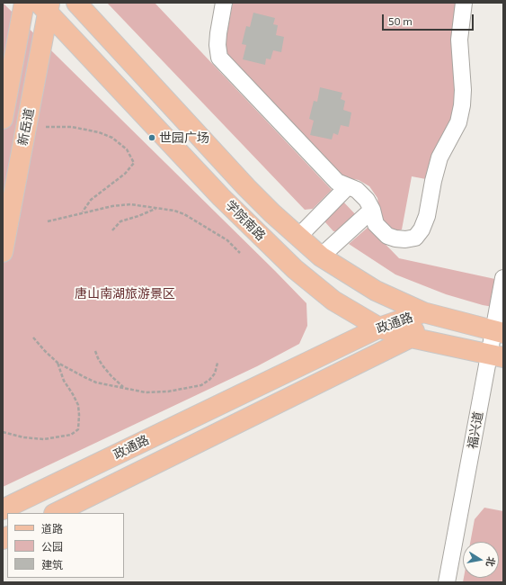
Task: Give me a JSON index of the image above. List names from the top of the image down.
{
  "streets": {
    "main road": ["新岳道", "学院南路", "政通路"],
    "street": ["福兴道"]
  },
  "crossings": [
    ["新岳道", "学院南路"],
    ["学院南路", "政通路"],
    ["学院南路", "福兴道"]
  ],
  "parks": ["唐山南湖旅游景区"],
  "places": ["世园广场"],
  "legend": ["道路", "公园", "建筑"],
  "scale_bar": "50 m",
  "north": "right"
}
